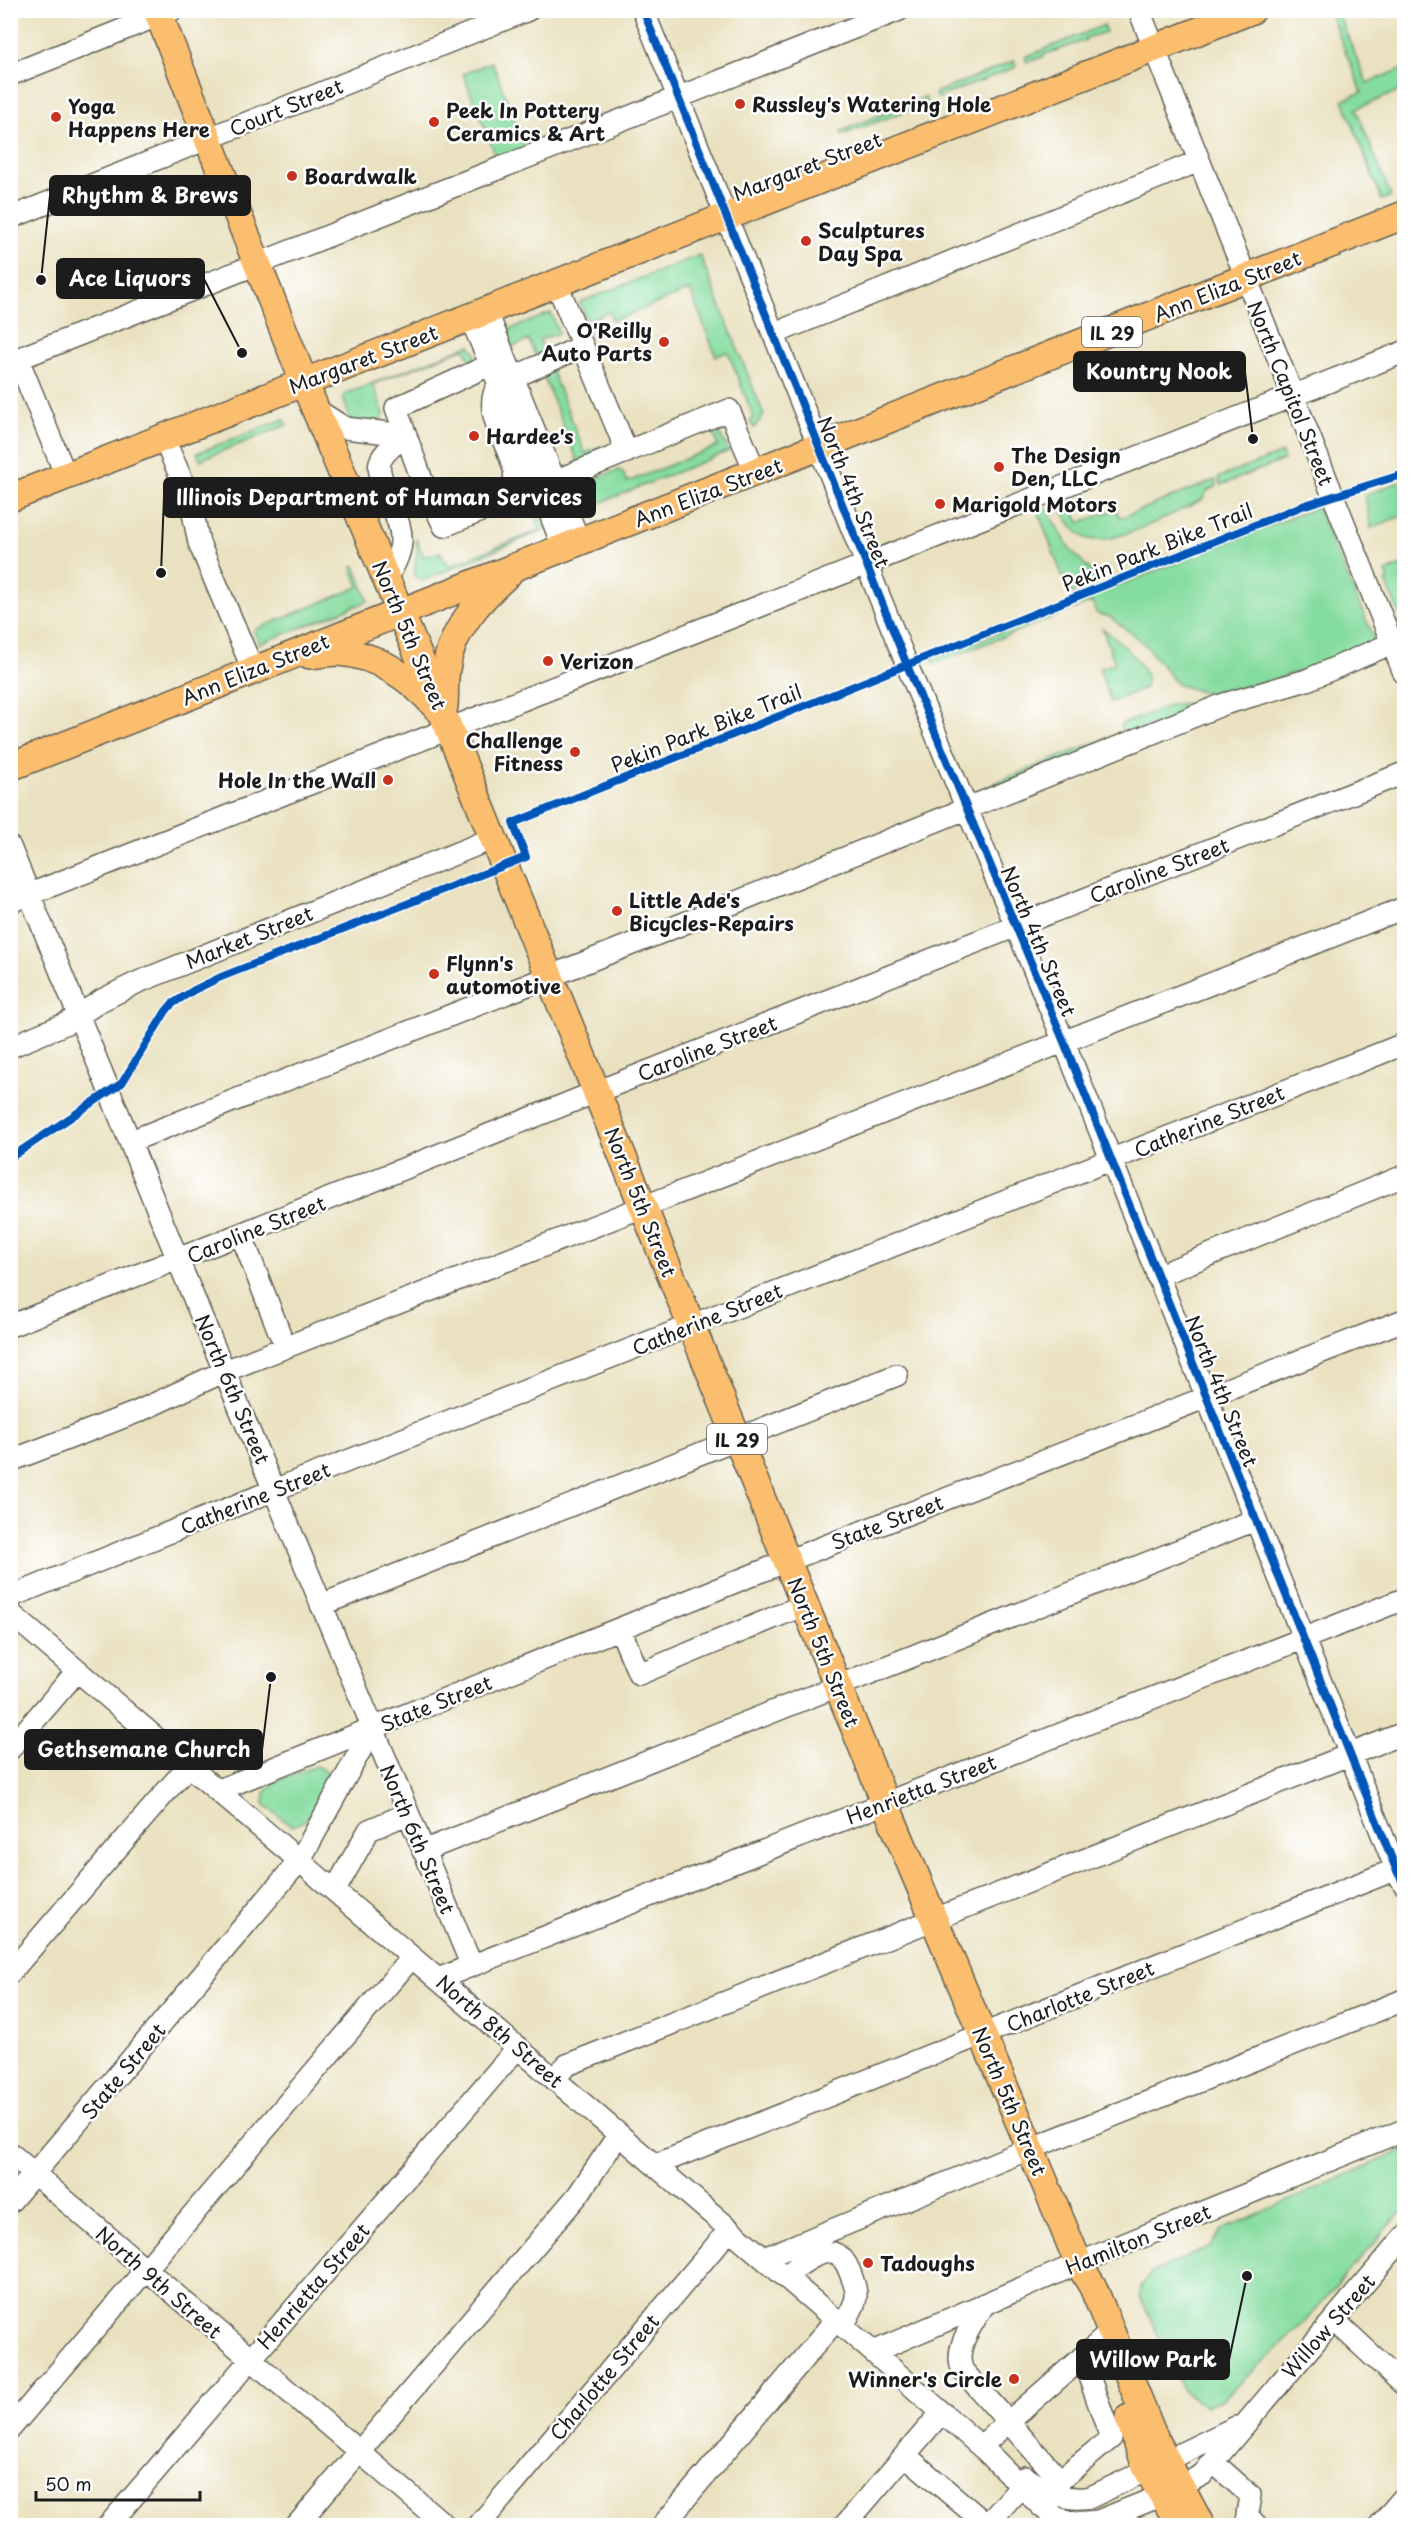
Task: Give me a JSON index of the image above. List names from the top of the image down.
{
  "streets": {
    "main road": [
      "Margaret Street",
      "Ann Eliza Street",
      "IL 29",
      "North 5th Street"
    ],
    "street": [
      "Court Street",
      "North Capitol Street",
      "North 4th Street",
      "Caroline Street",
      "Market Street",
      "Catherine Street",
      "North 6th Street",
      "State Street",
      "Henrietta Street",
      "Charlotte Street",
      "North 8th Street",
      "Hamilton Street",
      "North 9th Street",
      "Willow Street"
    ],
    "cycle path": ["Pekin Park Bike Trail"]
  },
  "crossings": [
    ["Court Street", "North 5th Street"],
    ["Margaret Street", "North Capitol Street"],
    ["Margaret Street", "North 4th Street"],
    ["Margaret Street", "North 5th Street"],
    ["Ann Eliza Street", "North Capitol Street"],
    ["Ann Eliza Street", "North 4th Street"],
    ["Ann Eliza Street", "North 5th Street"],
    ["North 4th Street", "Caroline Street"],
    ["North 4th Street", "Catherine Street"],
    ["North 4th Street", "State Street"],
    ["North 4th Street", "Henrietta Street"],
    ["North 4th Street", "Charlotte Street"],
    ["North 5th Street", "Caroline Street"],
    ["North 5th Street", "Market Street"],
    ["North 5th Street", "Catherine Street"],
    ["North 5th Street", "State Street"],
    ["North 5th Street", "Henrietta Street"],
    ["North 5th Street", "Charlotte Street"],
    ["North 5th Street", "North 8th Street"],
    ["North 5th Street", "Hamilton Street"],
    ["North 5th Street", "Willow Street"],
    ["Caroline Street", "North 6th Street"],
    ["Market Street", "North 6th Street"],
    ["Catherine Street", "North 6th Street"],
    ["North 6th Street", "State Street"],
    ["North 6th Street", "Henrietta Street"],
    ["State Street", "North 8th Street"],
    ["State Street", "North 9th Street"],
    ["Henrietta Street", "North 8th Street"],
    ["Henrietta Street", "North 9th Street"],
    ["Charlotte Street", "North 8th Street"],
    ["North 8th Street", "Hamilton Street"],
    ["North 8th Street", "Willow Street"]
  ],
  "places": [
    "Russley's Watering Hole",
    "Yoga Happens Here",
    "Peek In Pottery Ceramics & Art",
    "Boardwalk",
    "Sculptures Day Spa",
    "Rhythm & Brews",
    "O'Reilly Auto Parts",
    "Ace Liquors",
    "Hardee's",
    "Kountry Nook",
    "The Design Den, LLC",
    "Marigold Motors",
    "Illinois Department of Human Services",
    "Verizon",
    "Challenge Fitness",
    "Hole In the Wall",
    "Little Ade's Bicycles-Repairs",
    "Flynn's automotive",
    "Gethsemane Church",
    "Tadoughs",
    "Willow Park",
    "Winner's Circle"
  ],
  "scale_bar": "50 m"
}
